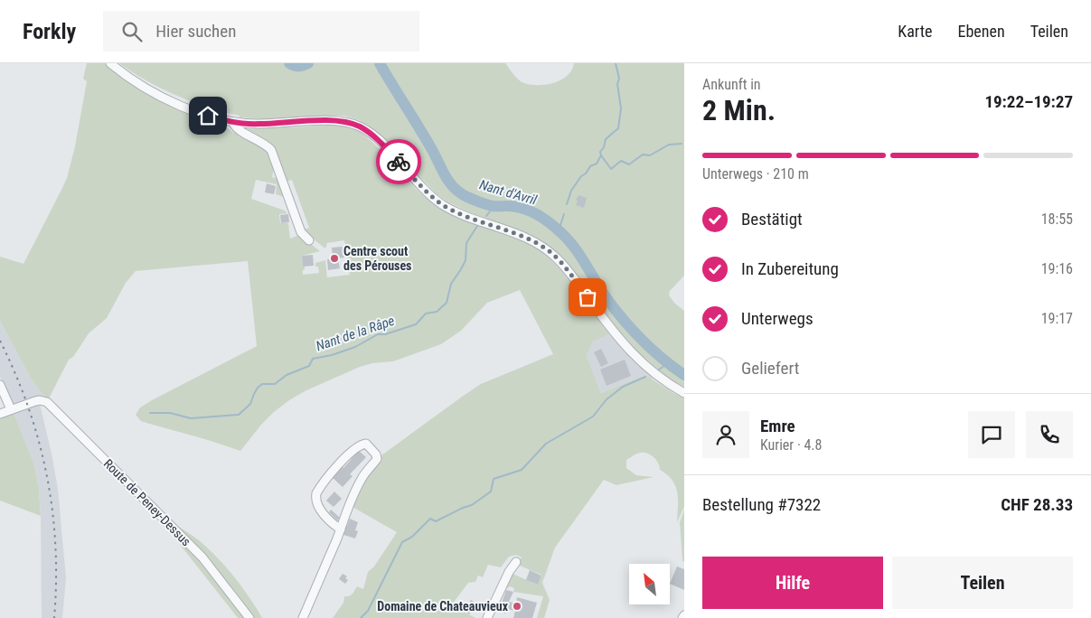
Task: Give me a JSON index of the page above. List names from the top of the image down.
{
  "streets": {
    "street": ["Route de Peney-Dessus"]
  },
  "water": ["Nant d'Avril", "Nant de la Râpe"],
  "places": ["Centre scout des Pérouses", "Domaine de Chateauvieux"],
  "north": "top left",
  "page": {
    "header": "Forkly",
    "search": "Hier suchen",
    "nav": ["Karte", "Ebenen", "Teilen"],
    "heading": ["2 Min.", "Ankunft in", "19:22–19:27"],
    "panel": [
      "Emre",
      "Kurier · 4.8",
      "Bestellung #7322",
      "CHF 28.33"
    ],
    "bar": "Unterwegs · 210 m",
    "list": [
      ["Bestätigt", "18:55"],
      ["In Zubereitung", "19:16"],
      ["Unterwegs", "19:17"],
      "Geliefert"
    ],
    "buttons": ["Hilfe", "Teilen"]
  }
}
